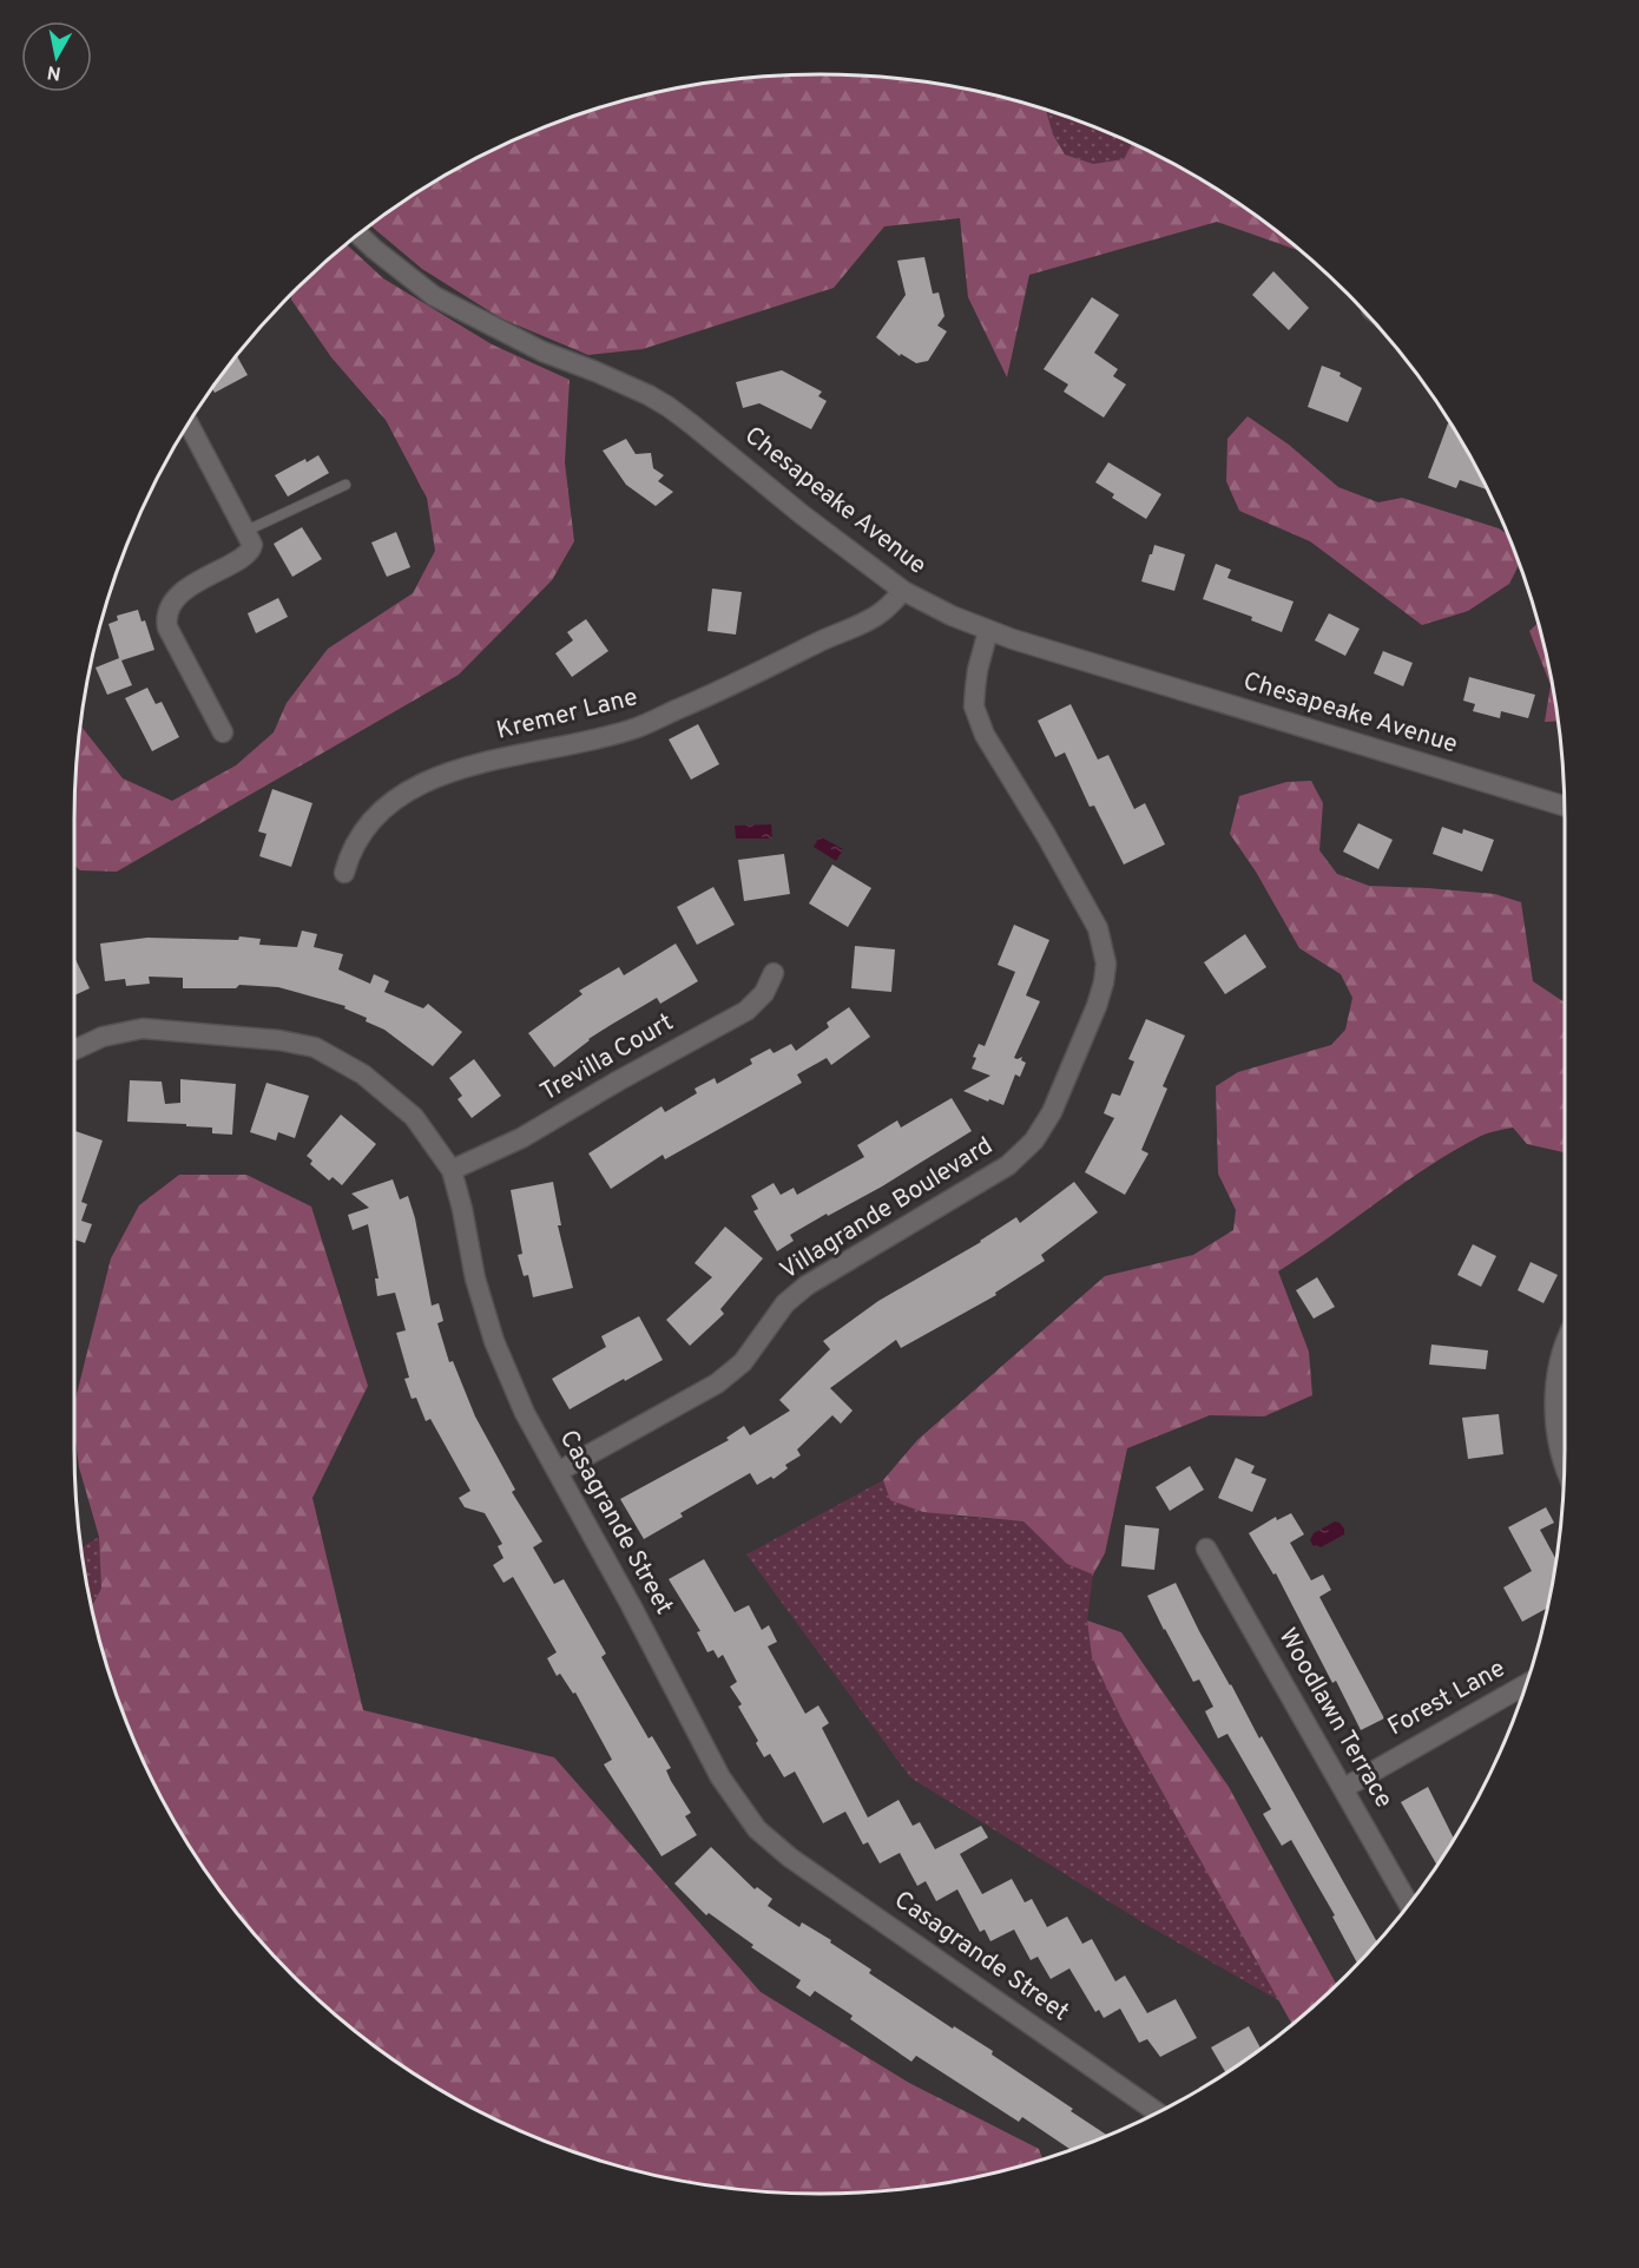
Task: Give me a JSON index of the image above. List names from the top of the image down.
{
  "streets": {
    "street": [
      "Chesapeake Avenue",
      "Kremer Lane",
      "Trevilla Court",
      "Villagrande Boulevard",
      "Casagrande Street",
      "Forest Lane",
      "Woodlawn Terrace"
    ]
  },
  "crossings": [
    ["Chesapeake Avenue", "Kremer Lane"],
    ["Chesapeake Avenue", "Villagrande Boulevard"],
    ["Trevilla Court", "Casagrande Street"],
    ["Villagrande Boulevard", "Casagrande Street"],
    ["Forest Lane", "Woodlawn Terrace"]
  ],
  "north": "bottom"
}
